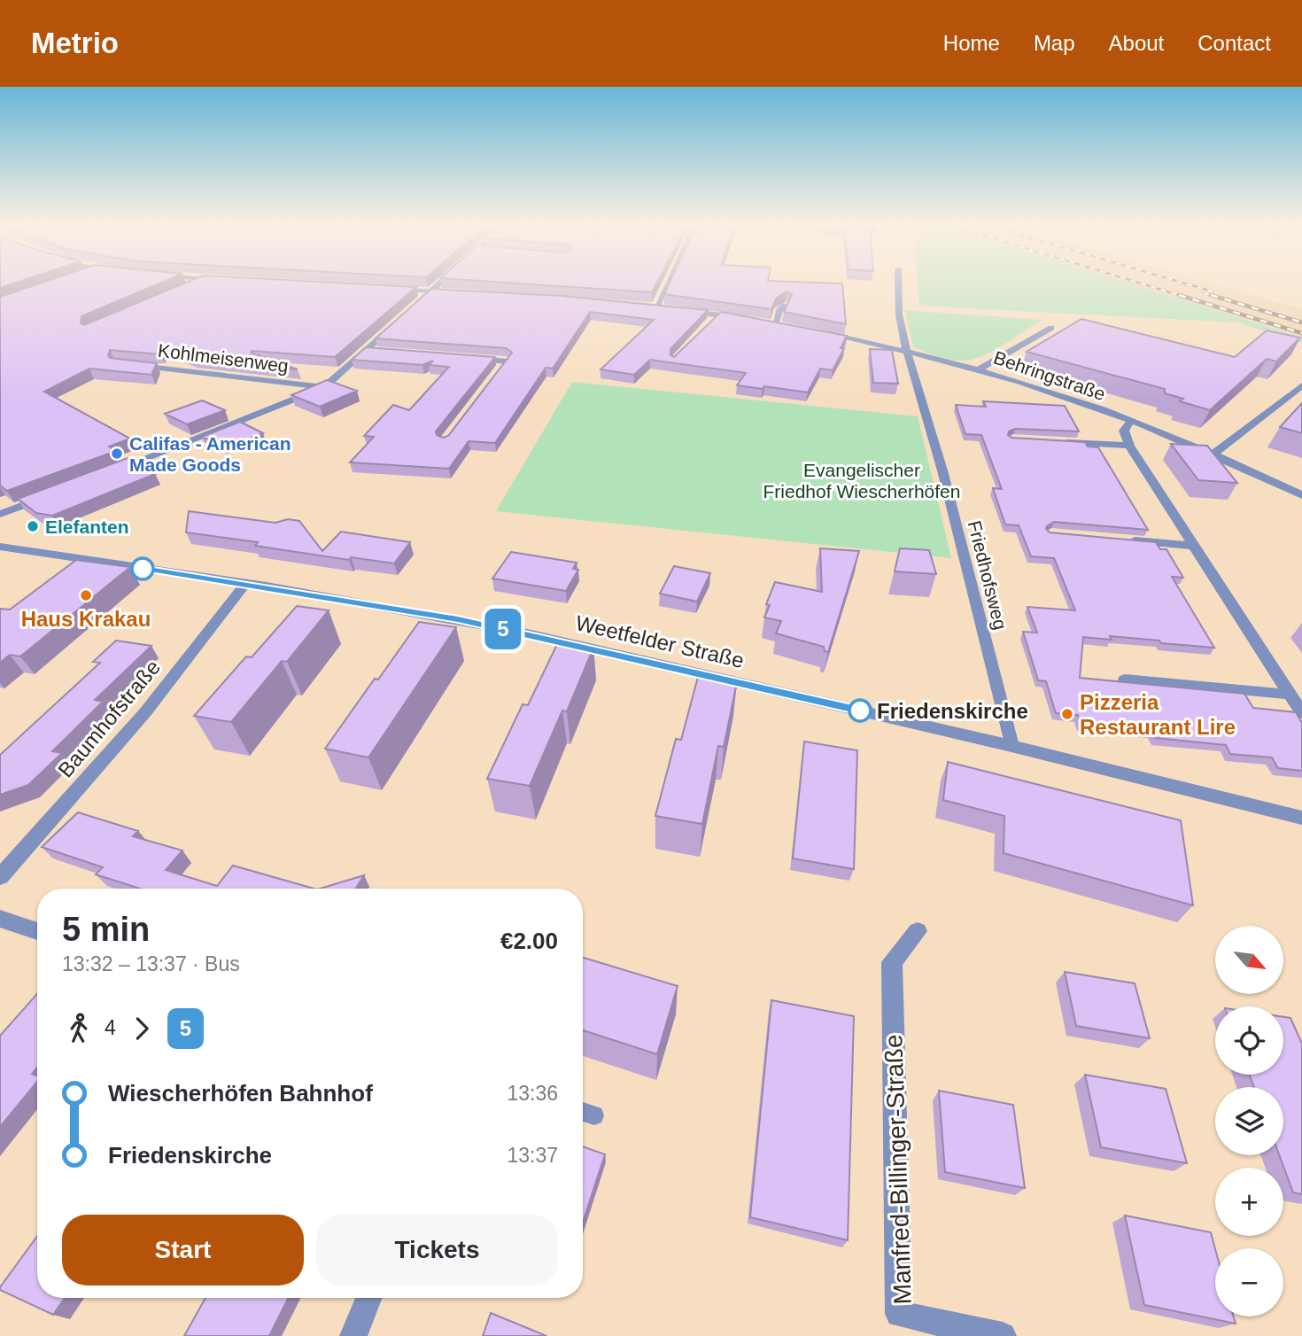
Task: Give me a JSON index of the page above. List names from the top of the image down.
{
  "streets": {
    "street": [
      "Kohlmeisenweg",
      "Behringstraße",
      "Friedhofsweg",
      "Weetfelder Straße",
      "Baumhofstraße",
      "Manfred-Billinger-Straße"
    ]
  },
  "crossings": [
    ["Behringstraße", "Friedhofsweg"],
    ["Friedhofsweg", "Weetfelder Straße"],
    ["Weetfelder Straße", "Baumhofstraße"]
  ],
  "parks": ["Evangelischer Friedhof Wiescherhöfen"],
  "places": [
    "Califas - American Made Goods",
    "Elefanten",
    "Haus Krakau",
    "Friedenskirche",
    "Pizzeria Restaurant Lire"
  ],
  "lines": ["bus line 5"],
  "north": "bottom right",
  "page": {
    "header": "Metrio",
    "nav": [
      "Home",
      "Map",
      "About",
      "Contact"
    ],
    "on_map": "5",
    "heading": ["5 min", "13:32 – 13:37 · Bus", "€2.00"],
    "map_buttons": ["+", "−"],
    "legs": ["4", "5"],
    "list": [
      {
        "name": "Wiescherhöfen Bahnhof",
        "value": "13:36"
      },
      {
        "name": "Friedenskirche",
        "value": "13:37"
      }
    ],
    "buttons": ["Start", "Tickets"]
  }
}
